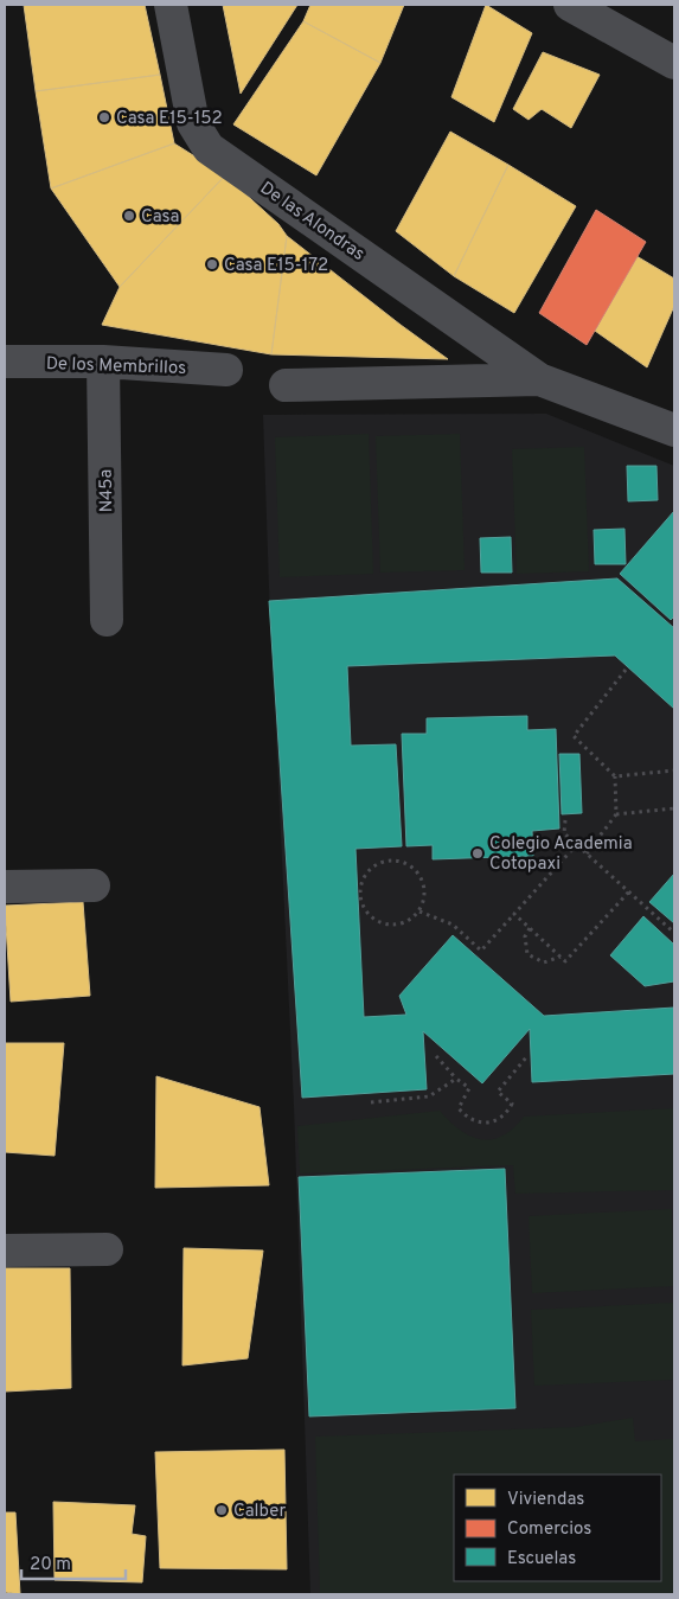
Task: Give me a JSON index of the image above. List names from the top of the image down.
{
  "streets": {
    "street": ["De las Alondras", "De los Membrillos", "N45a"]
  },
  "crossings": [
    ["De los Membrillos", "N45a"]
  ],
  "places": [
    "Casa E15-152",
    "Casa",
    "Casa E15-172",
    "Colegio Academia Cotopaxi",
    "Calber"
  ],
  "legend": ["Viviendas", "Comercios", "Escuelas"],
  "scale_bar": "20 m"
}
